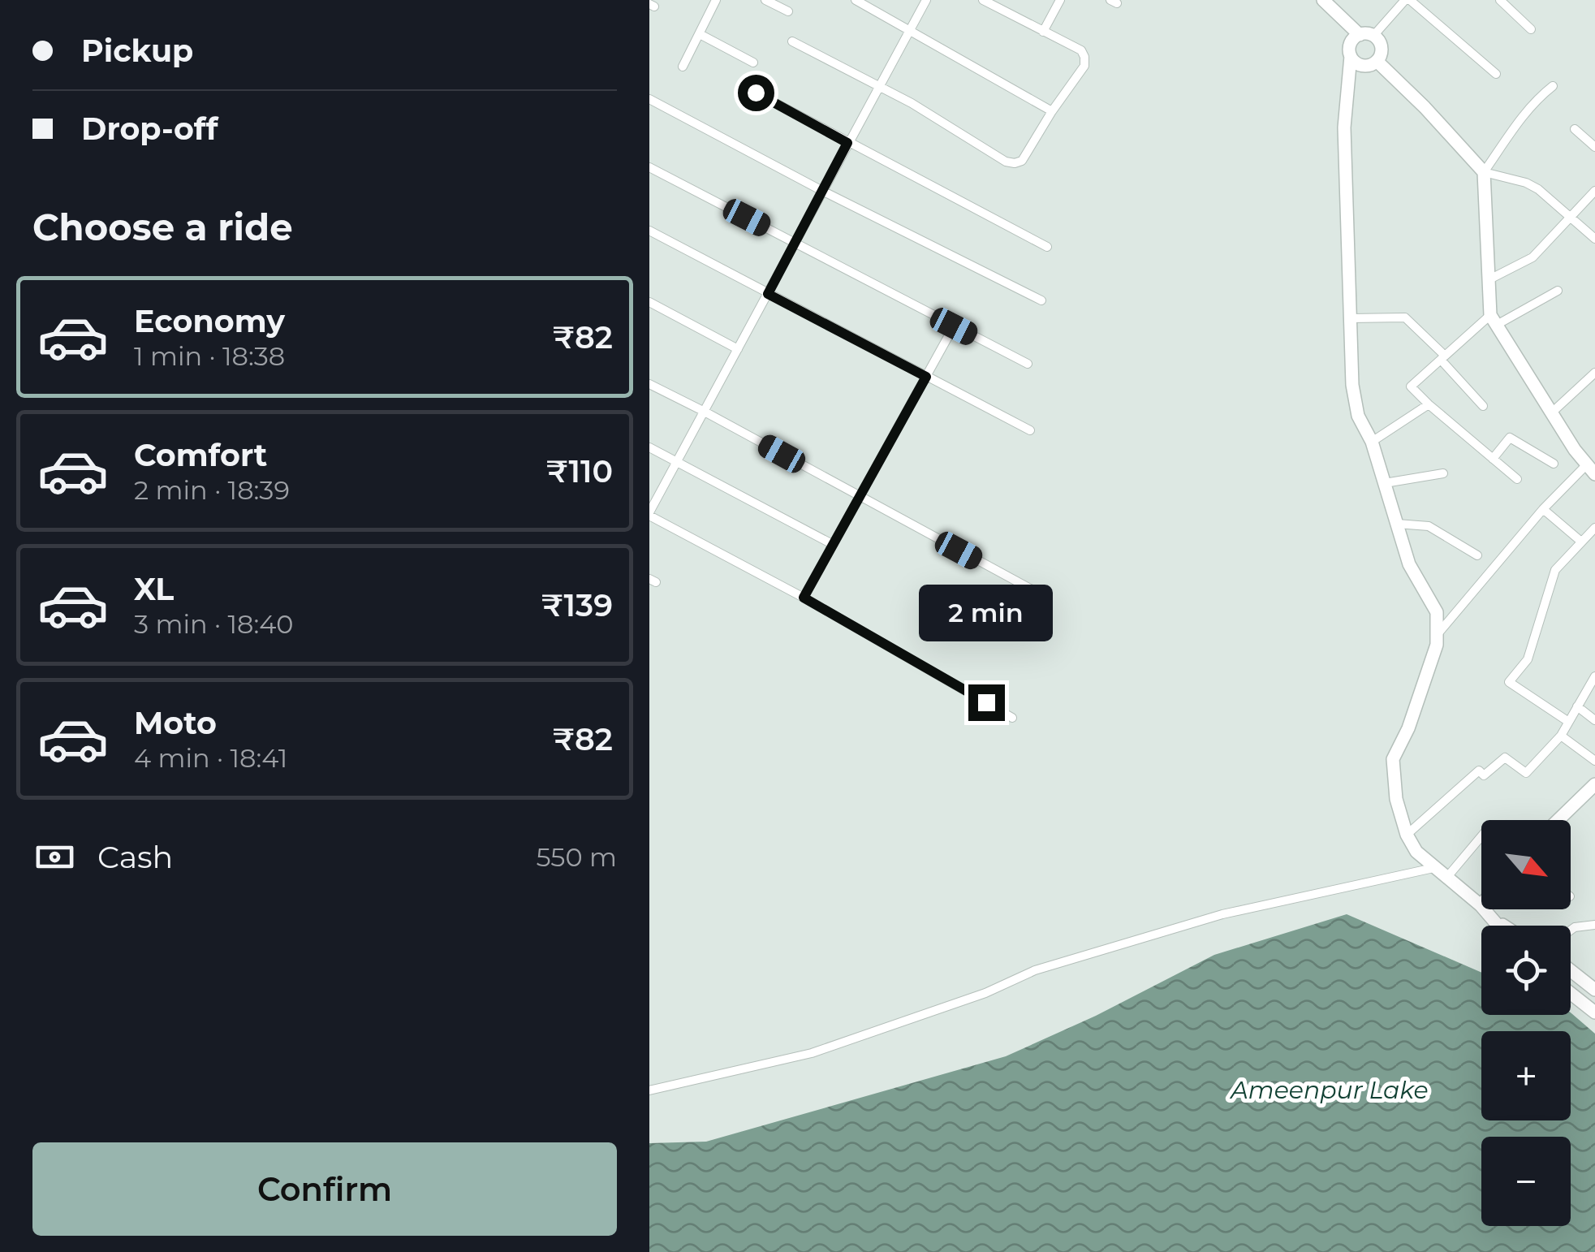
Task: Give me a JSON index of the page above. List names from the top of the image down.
{
  "water": ["Ameenpur Lake"],
  "north": "bottom right",
  "page": {
    "banner": ["Pickup", "Drop-off"],
    "heading": "Choose a ride",
    "list": [
      {
        "name": "Economy",
        "note": "1 min · 18:38",
        "value": "₹82"
      },
      {
        "name": "Comfort",
        "note": "2 min · 18:39",
        "value": "₹110"
      },
      {
        "name": "XL",
        "note": "3 min · 18:40",
        "value": "₹139"
      },
      {
        "name": "Moto",
        "note": "4 min · 18:41",
        "value": "₹82"
      }
    ],
    "bubble": "2 min",
    "pay": ["Cash", "550 m"],
    "map_buttons": ["+", "−"],
    "buttons": "Confirm"
  }
}
